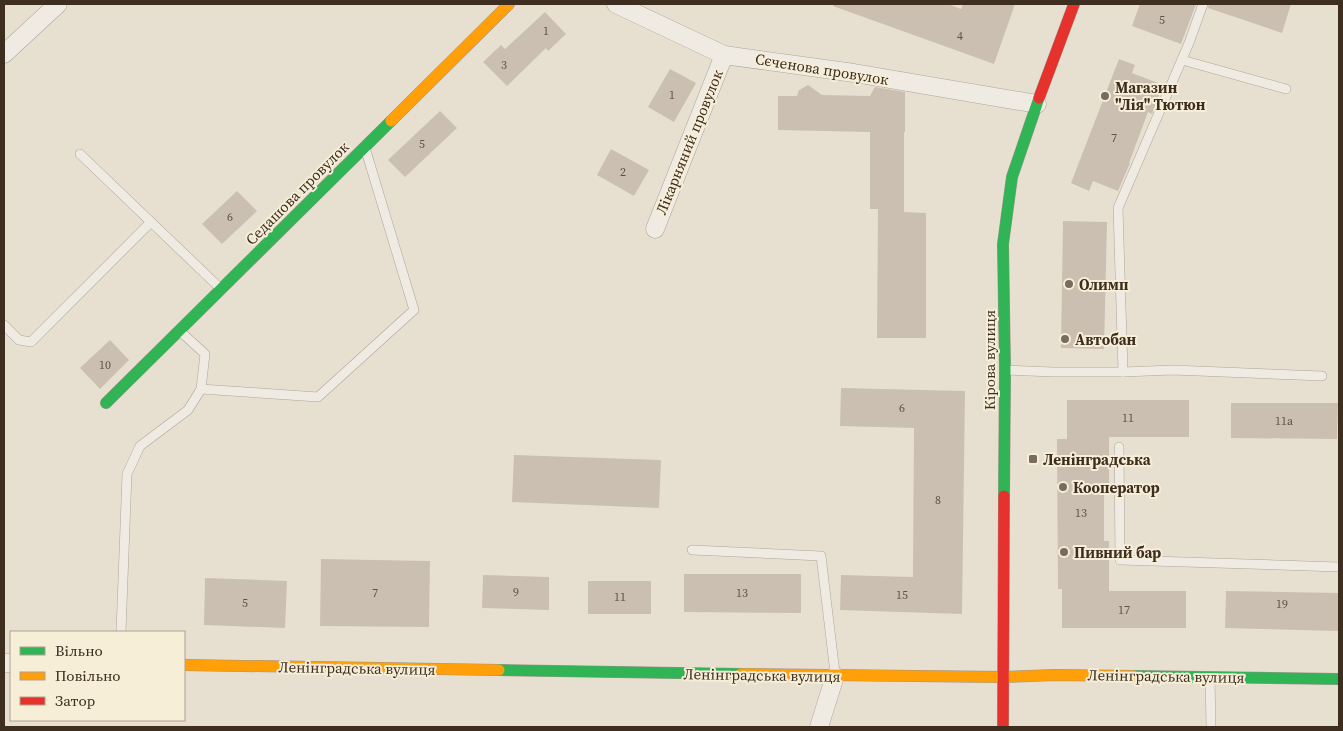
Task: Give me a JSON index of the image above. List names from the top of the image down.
{
  "streets": {
    "street": [
      "Сєченова провулок",
      "Лікарняний провулок",
      "Седашова провулок",
      "Кірова вулиця",
      "Ленінградська вулиця"
    ]
  },
  "crossings": [
    ["Сєченова провулок", "Лікарняний провулок"],
    ["Сєченова провулок", "Кірова вулиця"],
    ["Кірова вулиця", "Ленінградська вулиця"]
  ],
  "places": {
    "other": [
      "Магазин \"Лія\" Тютюн",
      "Олимп",
      "Автобан",
      "Кооператор",
      "Пивний бар"
    ],
    "transit": ["Ленінградська"]
  },
  "house_numbers": [
    "5",
    "1",
    "4",
    "3",
    "1",
    "7",
    "5",
    "2",
    "6",
    "10",
    "6",
    "11",
    "11а",
    "8",
    "13",
    "9",
    "7",
    "13",
    "15",
    "11",
    "5",
    "19",
    "17"
  ],
  "legend": ["Вільно", "Повільно", "Затор"]
}
